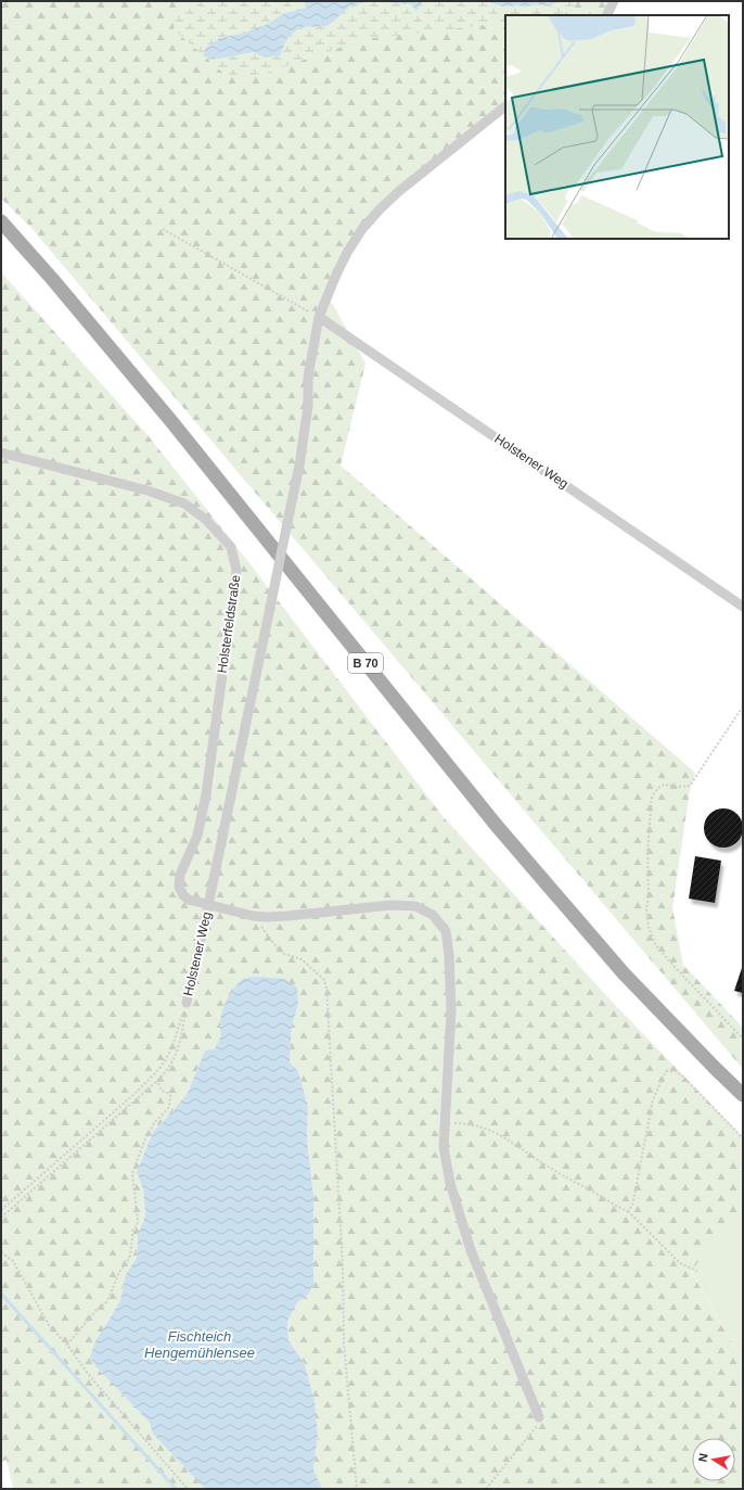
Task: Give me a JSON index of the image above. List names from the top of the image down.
{
  "streets": {
    "main road": ["B 70"],
    "street": ["Holstener Weg", "Holsterfeldstraße"]
  },
  "crossings": [
    ["Holstener Weg", "Holsterfeldstraße"]
  ],
  "water": ["Fischteich Hengemühlensee"],
  "north": "left"
}
